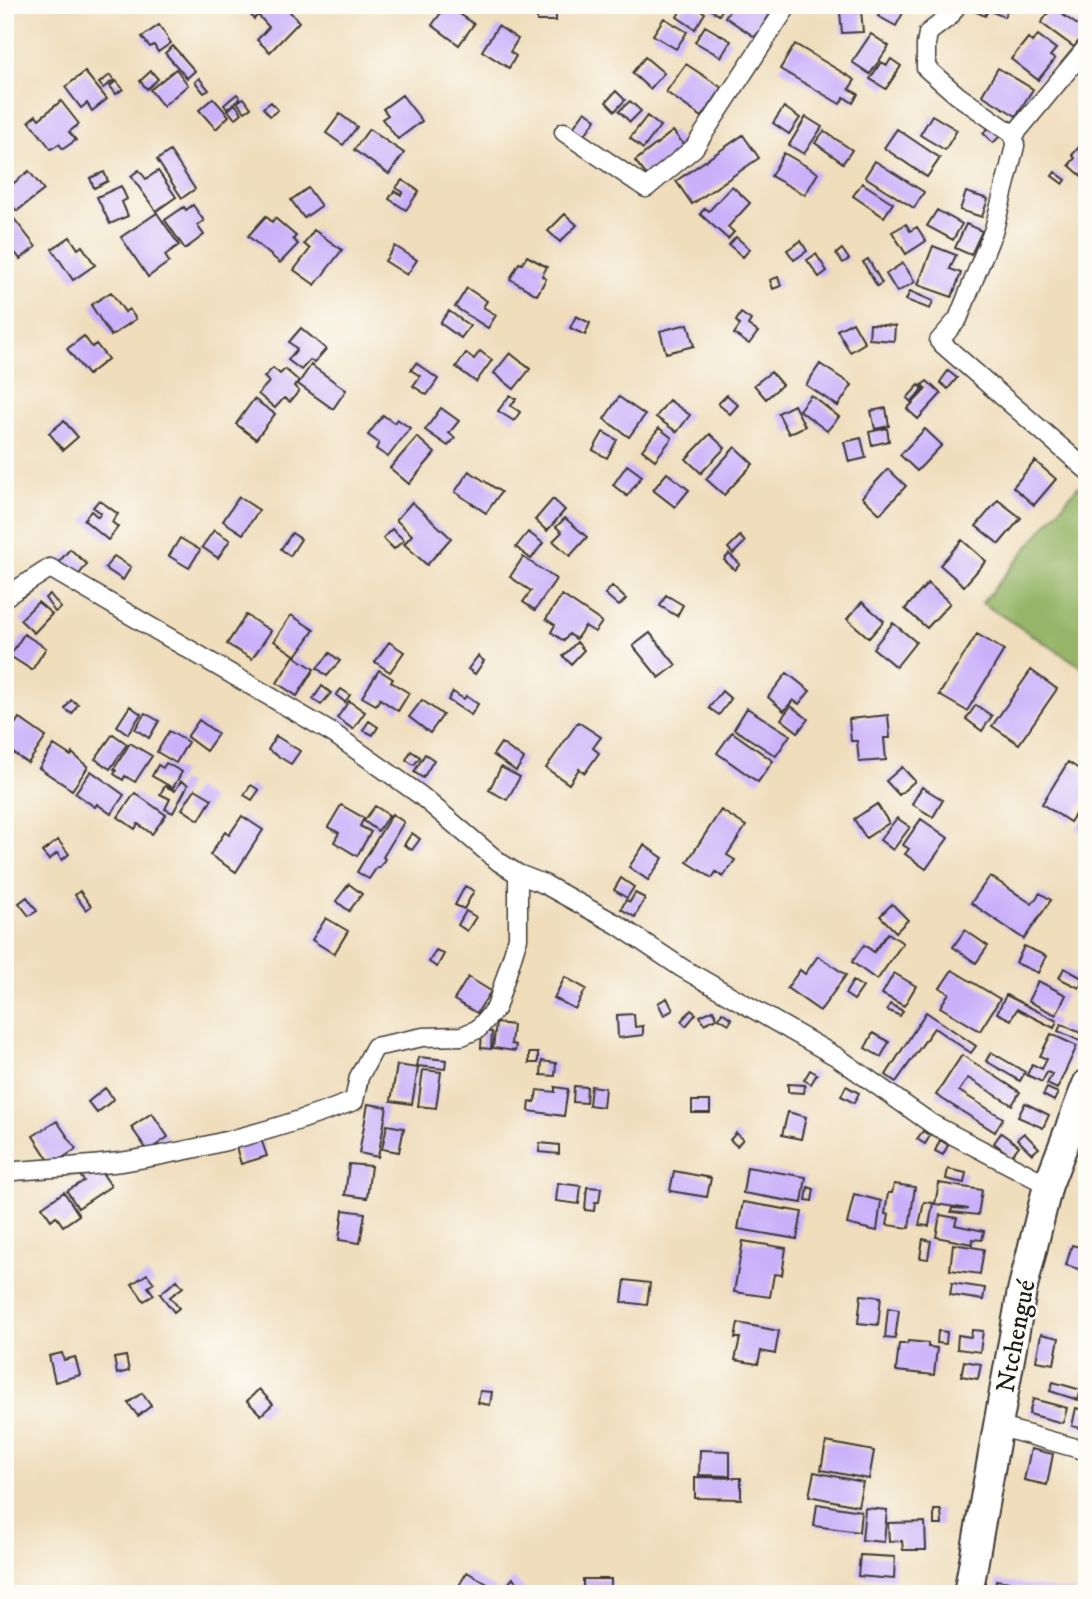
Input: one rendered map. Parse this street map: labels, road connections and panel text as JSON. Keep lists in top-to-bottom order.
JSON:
{
  "streets": {
    "main road": ["Ntchengué"]
  }
}
